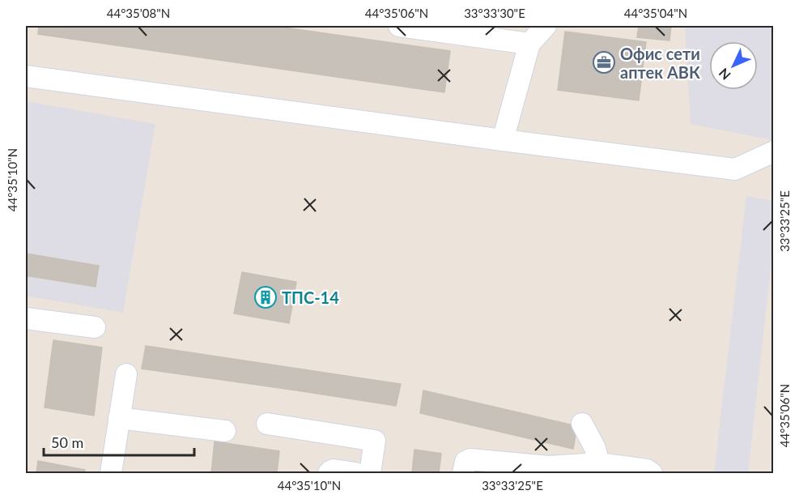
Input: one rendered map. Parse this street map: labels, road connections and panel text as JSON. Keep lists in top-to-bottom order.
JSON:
{
  "places": {
    "office": ["Офис сети аптек АВК"],
    "building": ["ТПС-14"]
  },
  "scale_bar": "50 m",
  "north": "bottom left",
  "coordinates": [
    "44°35'08\"N",
    "44°35'06\"N",
    "33°33'30\"E",
    "44°35'04\"N",
    "44°35'10\"N",
    "33°33'25\"E"
  ]
}
